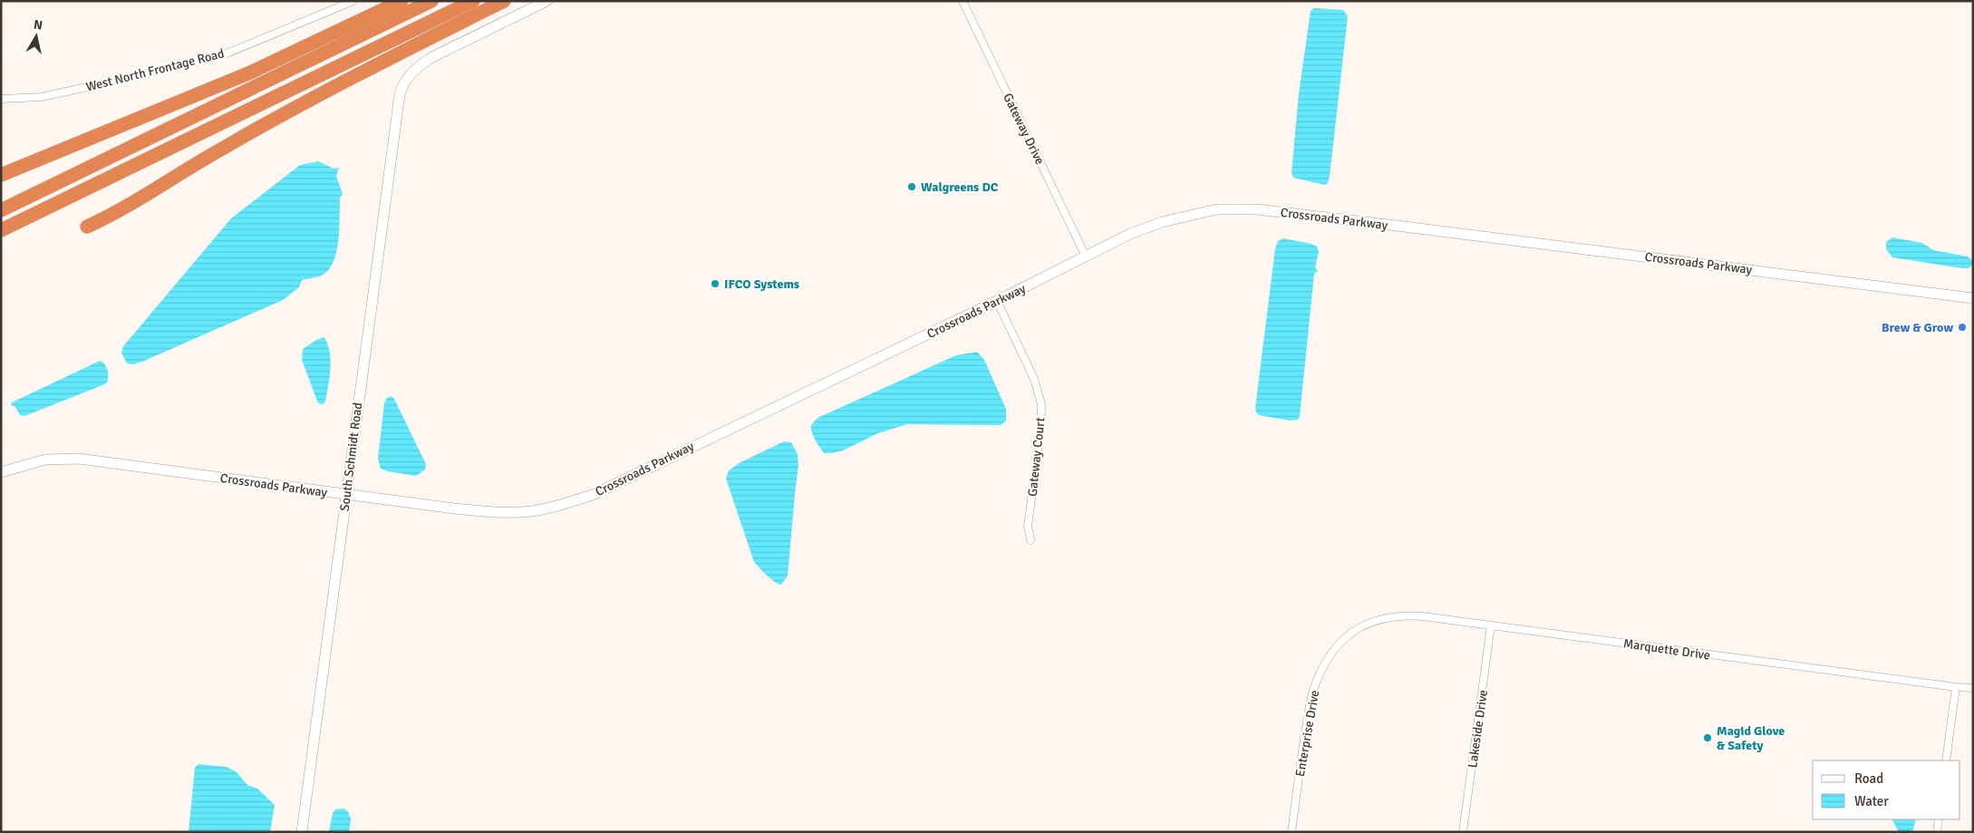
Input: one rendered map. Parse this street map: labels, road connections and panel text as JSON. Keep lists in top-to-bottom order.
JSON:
{
  "streets": {
    "street": [
      "West North Frontage Road",
      "Gateway Drive",
      "Crossroads Parkway",
      "South Schmidt Road",
      "Gateway Court",
      "Marquette Drive",
      "Lakeside Drive",
      "Enterprise Drive"
    ]
  },
  "crossings": [
    ["Gateway Drive", "Crossroads Parkway"],
    ["Crossroads Parkway", "South Schmidt Road"],
    ["Crossroads Parkway", "Gateway Court"],
    ["Marquette Drive", "Lakeside Drive"],
    ["Marquette Drive", "Enterprise Drive"]
  ],
  "places": [
    "Walgreens DC",
    "IFCO Systems",
    "Brew & Grow",
    "Magid Glove & Safety"
  ],
  "legend": ["Road", "Water"],
  "north": "top"
}
